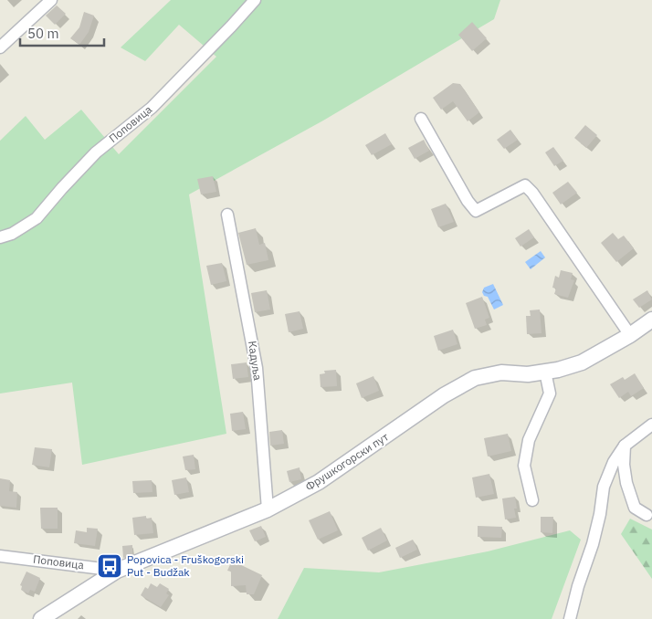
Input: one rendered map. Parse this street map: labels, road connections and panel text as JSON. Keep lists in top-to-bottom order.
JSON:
{
  "streets": {
    "street": ["Поповица", "Кадуља", "Фрушкогорски пут"]
  },
  "crossings": [
    ["Поповица", "Фрушкогорски пут"],
    ["Кадуља", "Фрушкогорски пут"]
  ],
  "places": {
    "bus stop": ["Popovica - Fruškogorski Put - Budžak"]
  },
  "scale_bar": "50 m"
}
